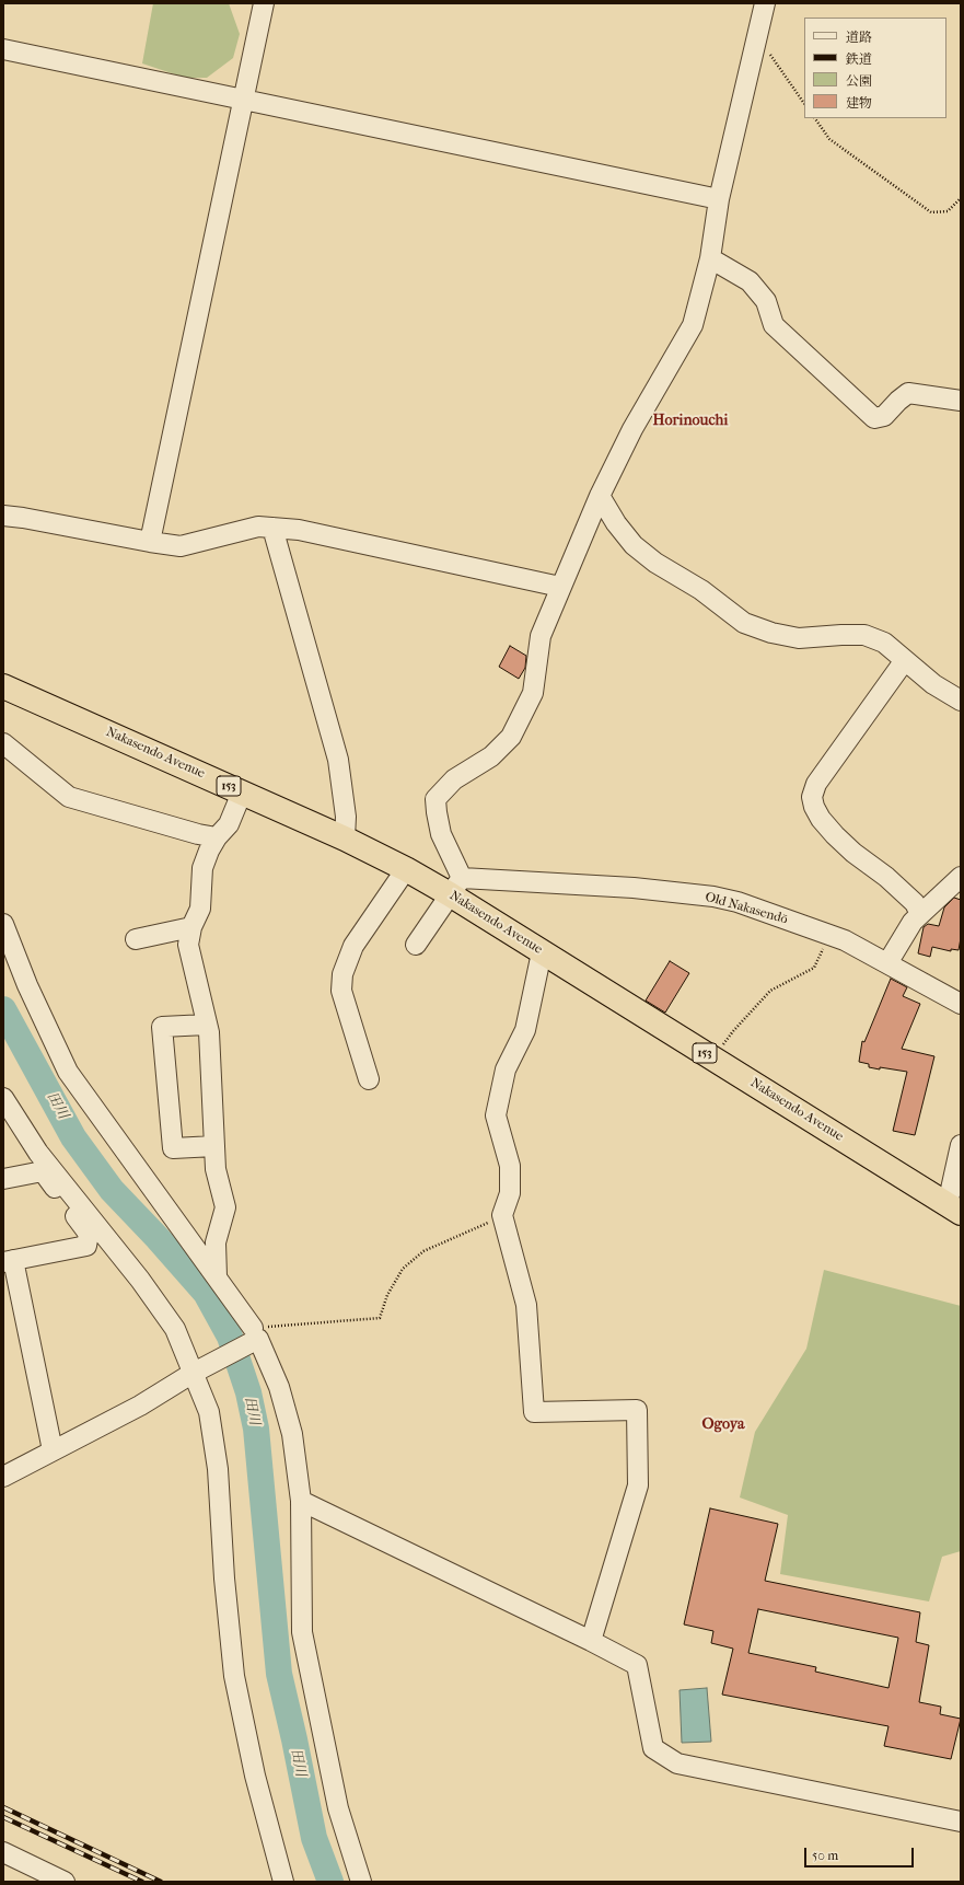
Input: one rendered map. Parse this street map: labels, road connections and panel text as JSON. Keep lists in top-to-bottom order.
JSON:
{
  "streets": {
    "highway": ["Nakasendo Avenue", "153"],
    "street": ["Old Nakasendō"]
  },
  "crossings": [
    ["Nakasendo Avenue", "Old Nakasendō"]
  ],
  "districts": ["Horinouchi", "Ogoya"],
  "water": ["田川"],
  "legend": [
    "道路",
    "鉄道",
    "公園",
    "建物"
  ],
  "scale_bar": "50 m"
}
